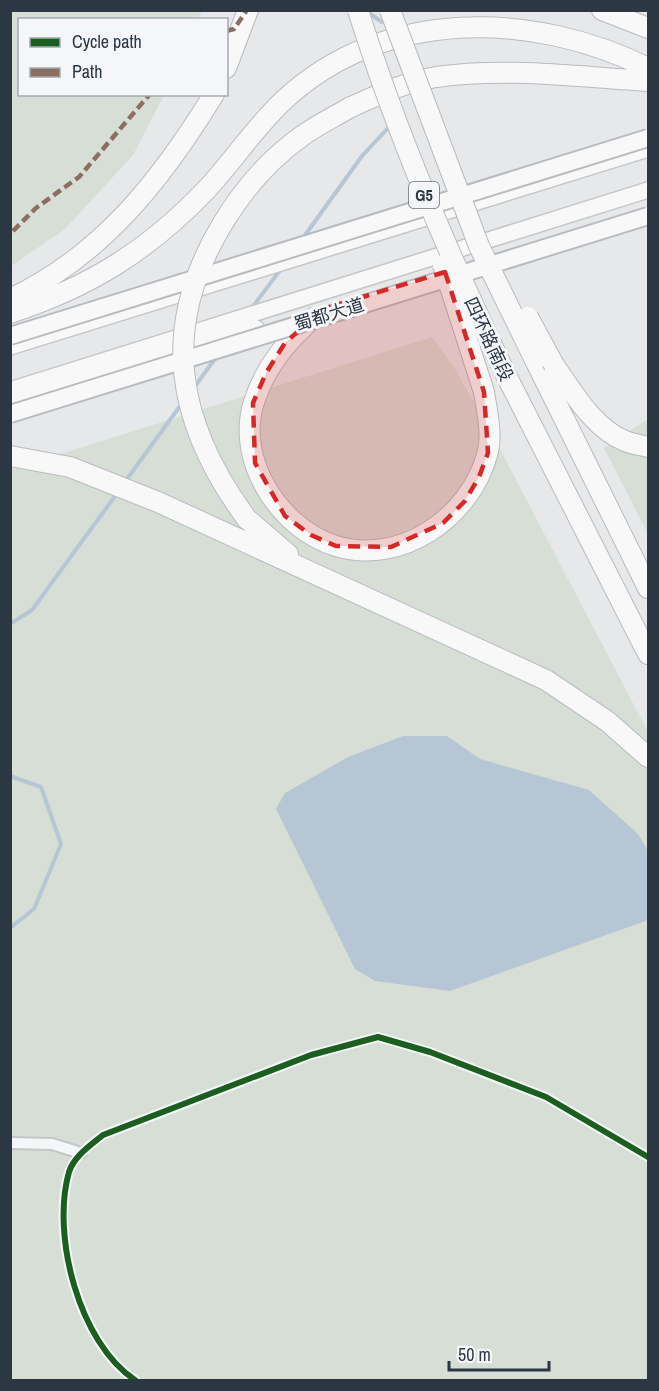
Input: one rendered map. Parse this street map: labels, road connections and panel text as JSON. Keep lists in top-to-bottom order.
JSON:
{
  "streets": {
    "highway": ["G5", "蜀都大道", "四环路南段"]
  },
  "legend": ["Cycle path", "Path"],
  "scale_bar": "50 m"
}
